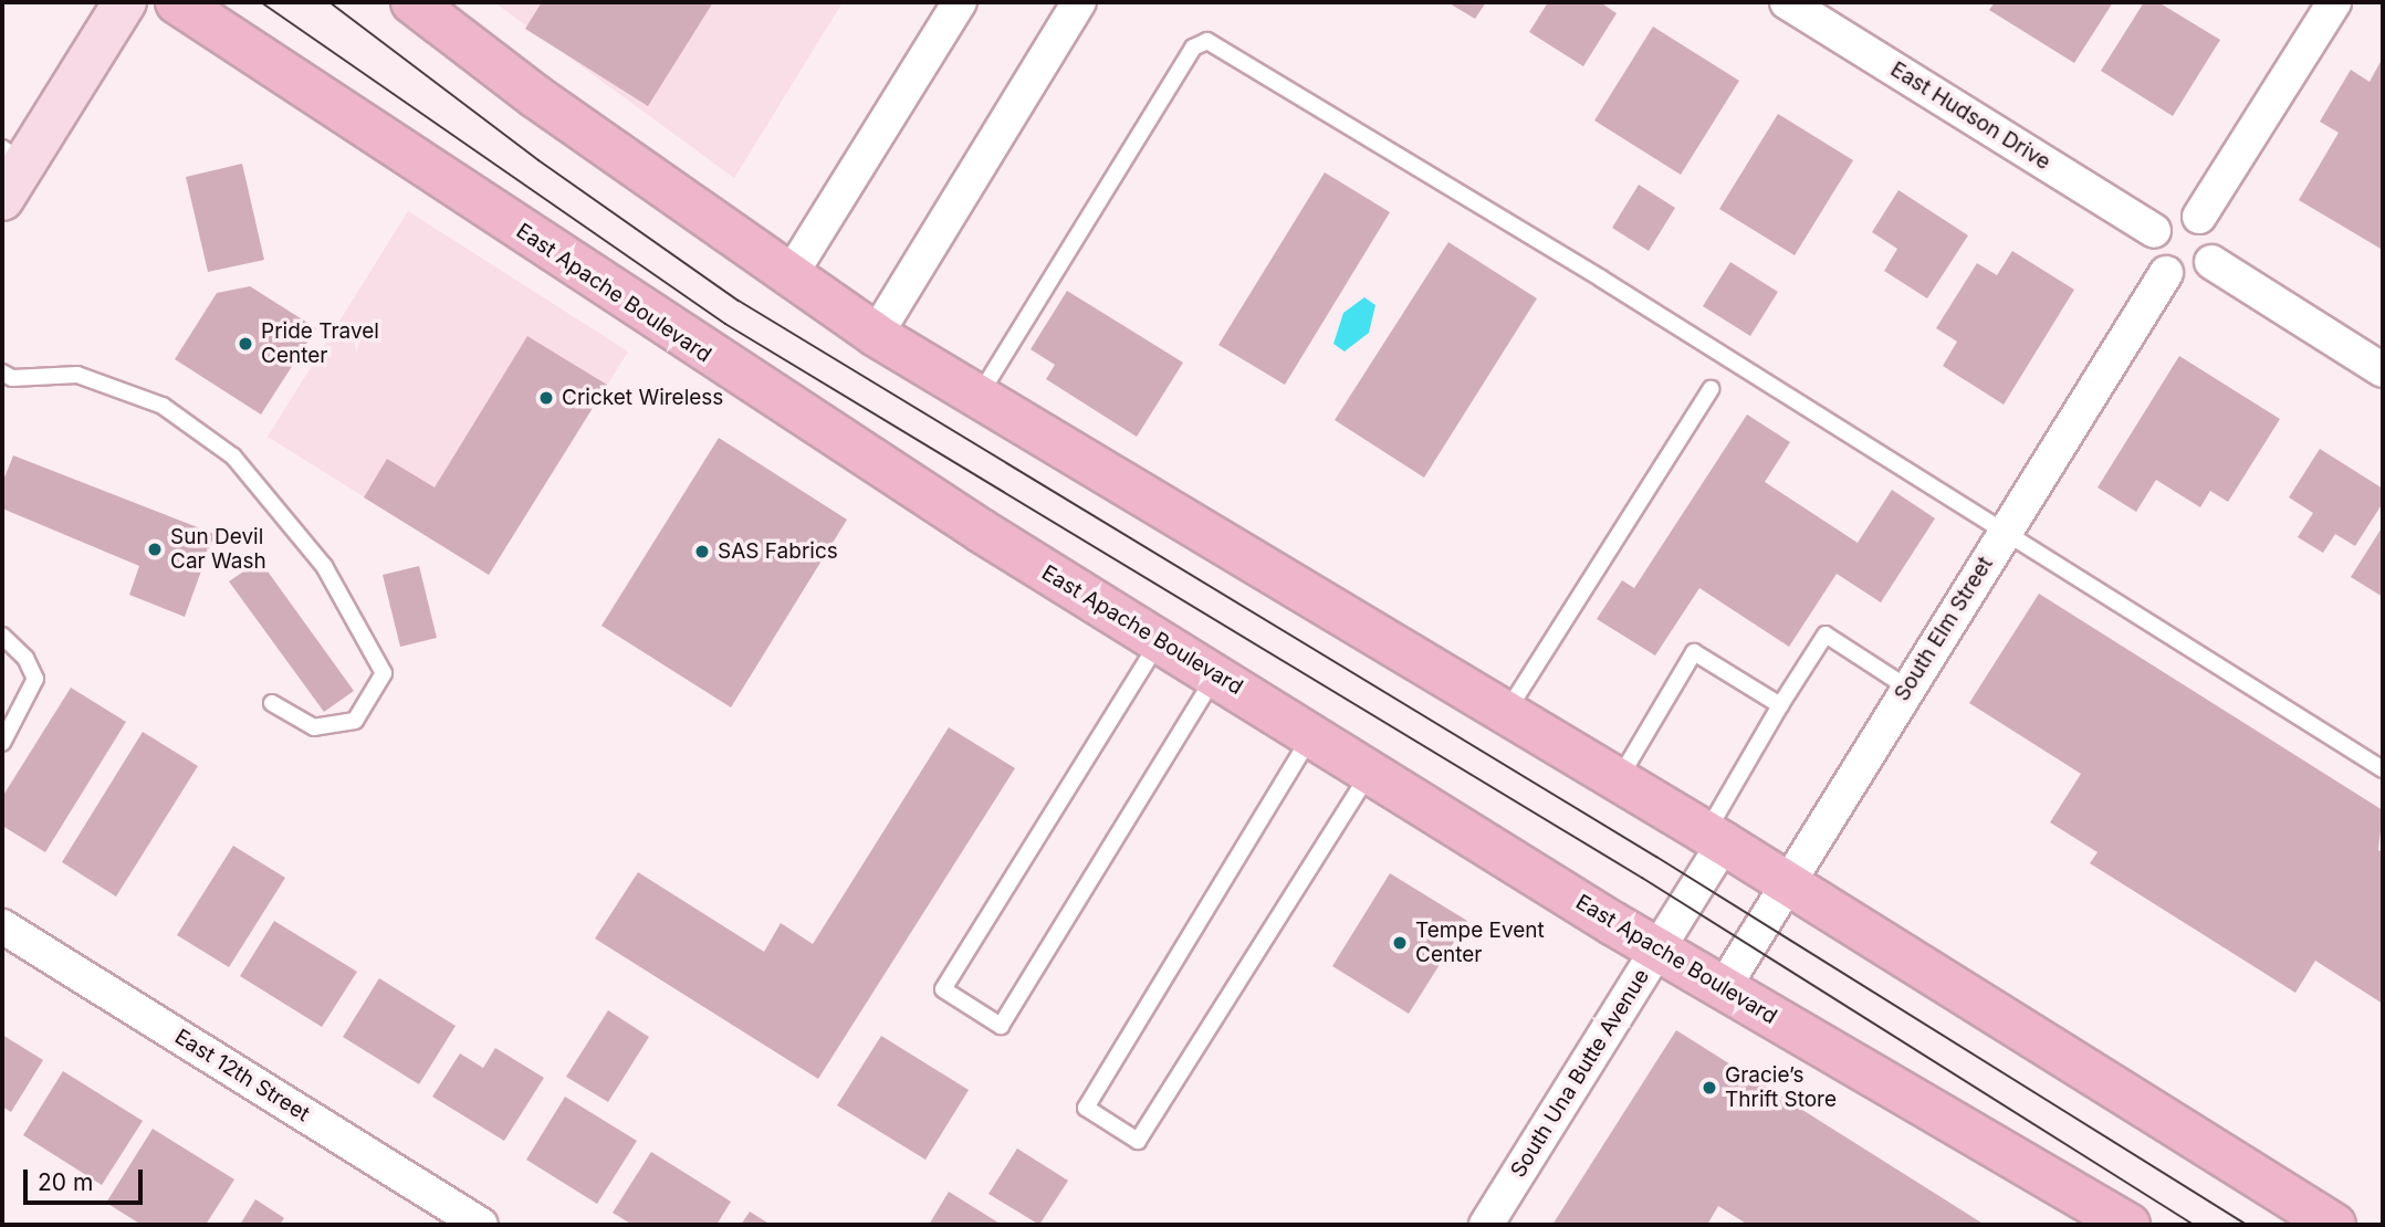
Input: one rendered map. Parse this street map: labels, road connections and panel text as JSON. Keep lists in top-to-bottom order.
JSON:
{
  "streets": {
    "main road": ["East Apache Boulevard"],
    "street": [
      "East Hudson Drive",
      "South Elm Street",
      "South Una Butte Avenue",
      "East 12th Street"
    ]
  },
  "crossings": [
    ["East Hudson Drive", "South Elm Street"],
    ["East Apache Boulevard", "South Elm Street"],
    ["East Apache Boulevard", "South Una Butte Avenue"]
  ],
  "places": [
    "Pride Travel Center",
    "Cricket Wireless",
    "Sun Devil Car Wash",
    "SAS Fabrics",
    "Tempe Event Center",
    "Gracie’s Thrift Store"
  ],
  "scale_bar": "20 m"
}
